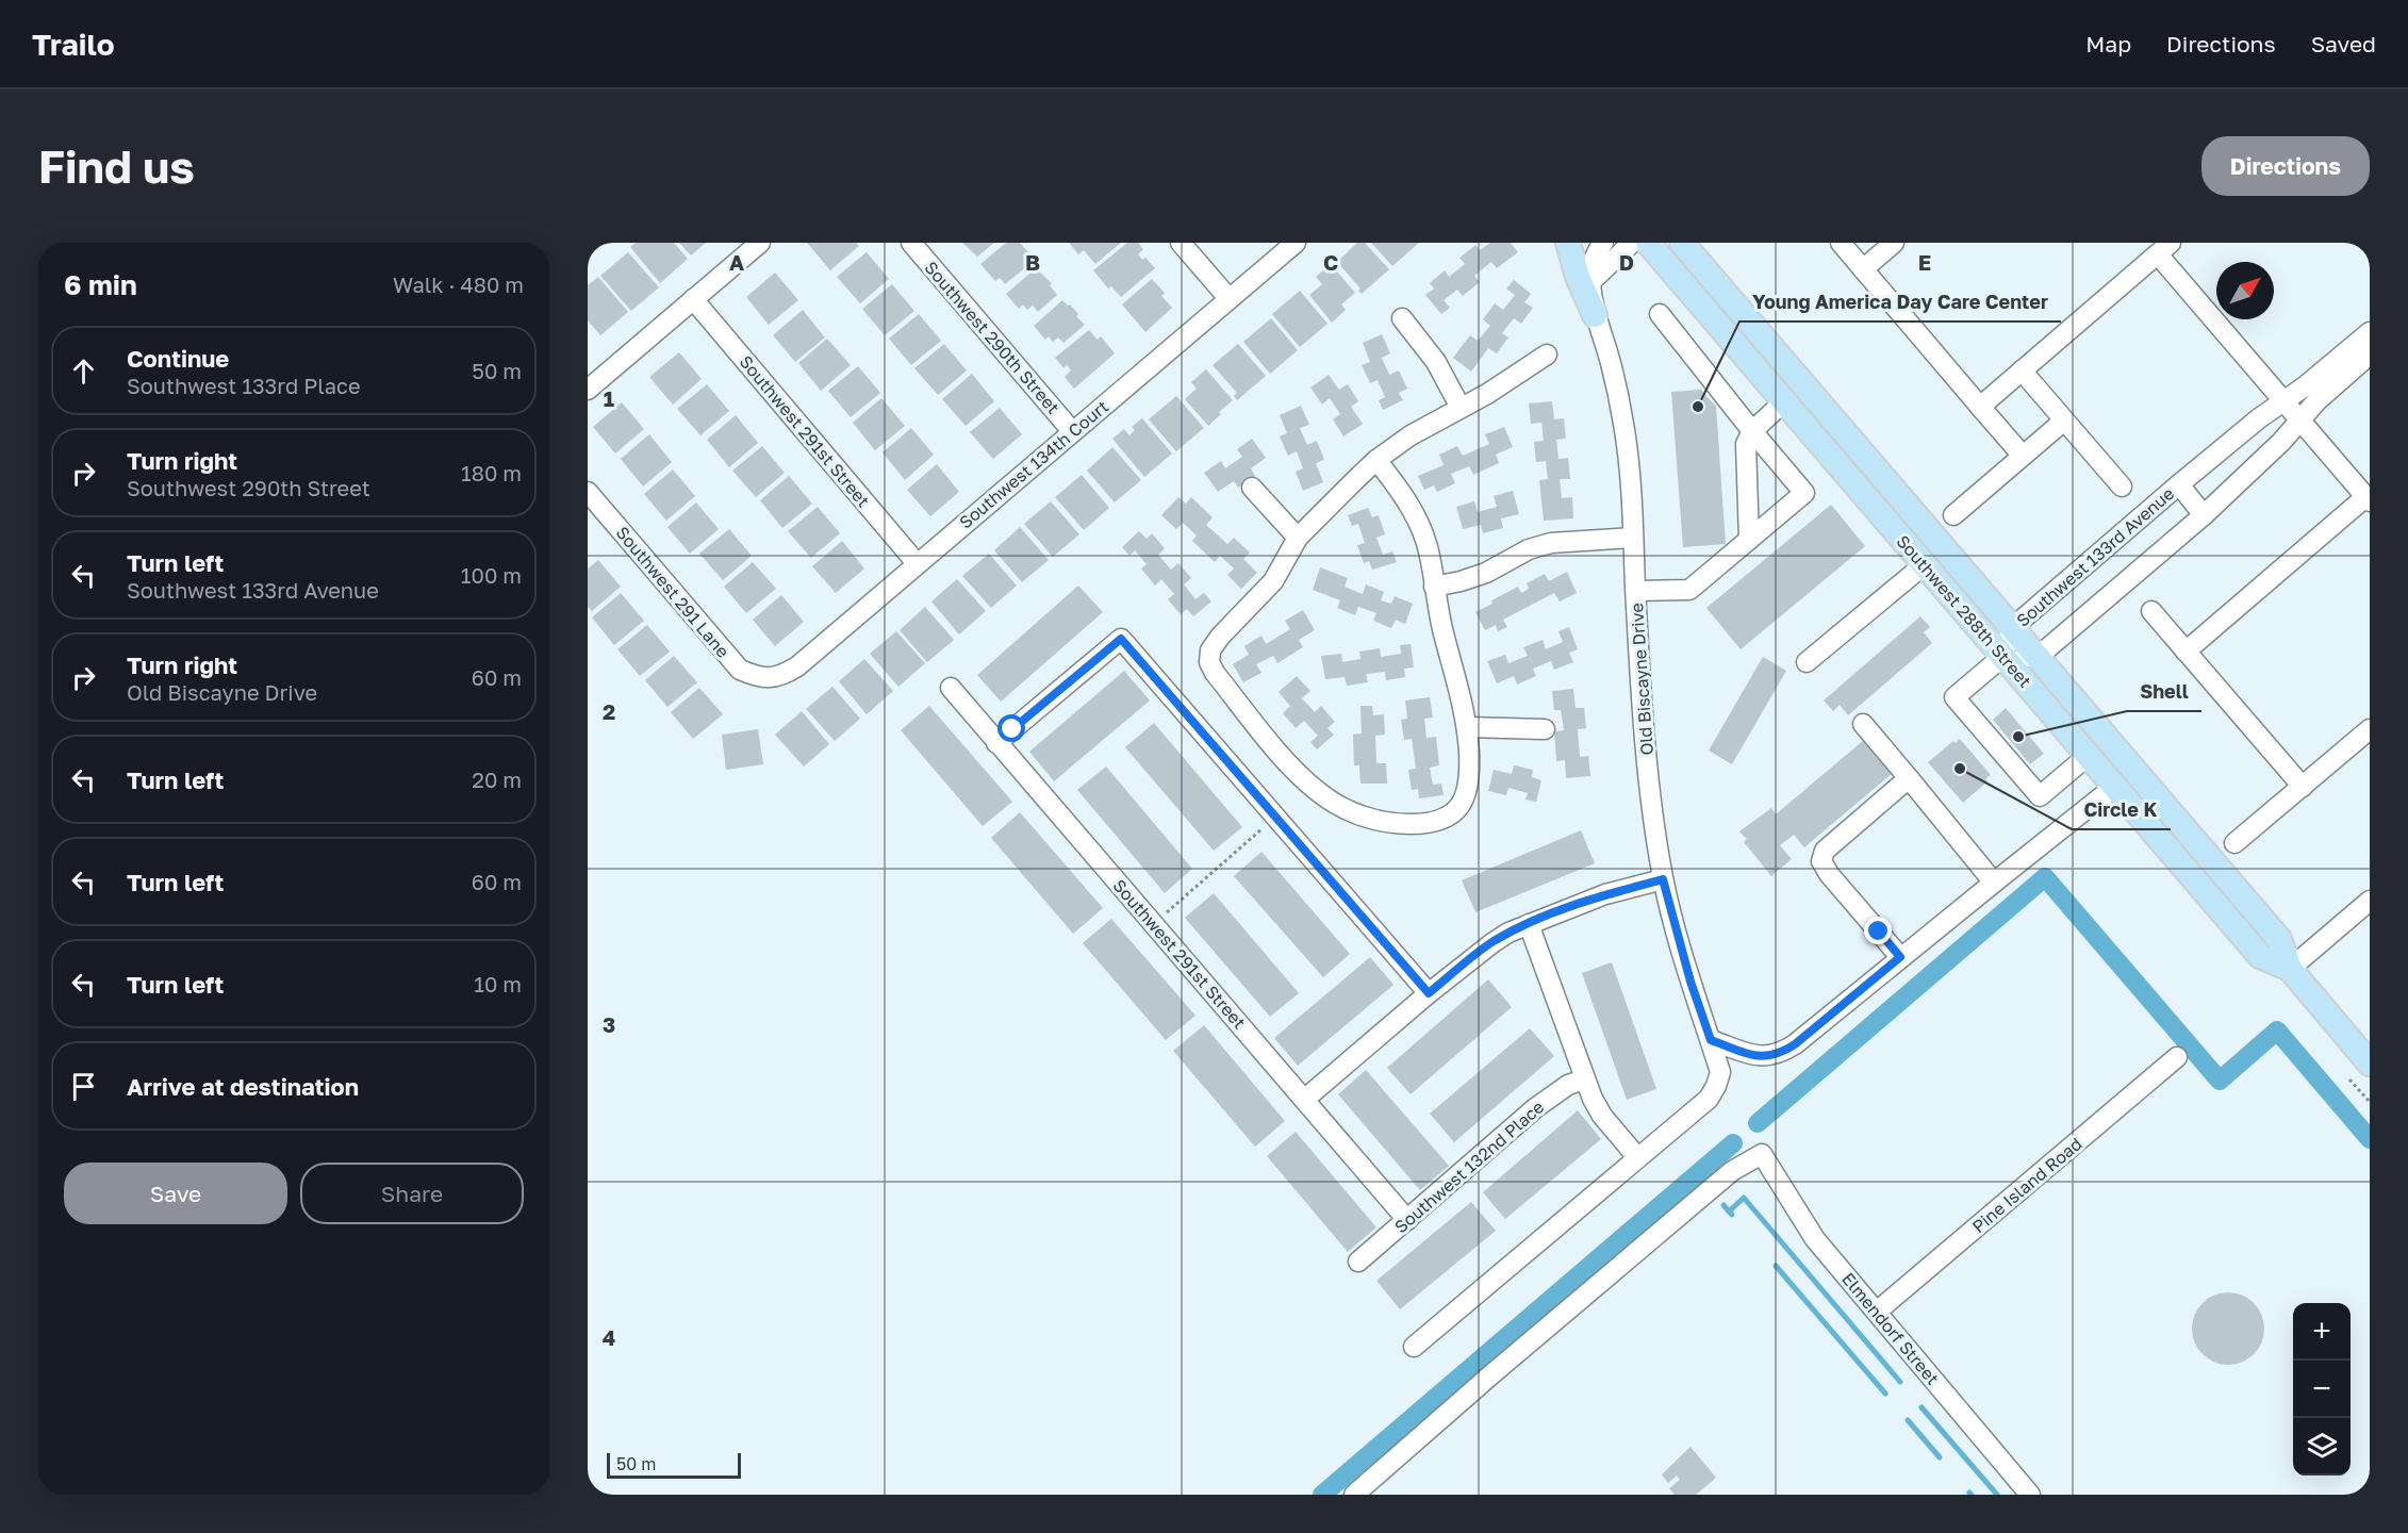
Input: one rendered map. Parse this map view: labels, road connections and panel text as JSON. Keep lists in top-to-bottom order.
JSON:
{
  "streets": {
    "main road": ["Southwest 288th Street"],
    "street": [
      "Southwest 290th Street",
      "Southwest 291st Street",
      "Southwest 134th Court",
      "Southwest 133rd Avenue",
      "Southwest 291 Lane",
      "Old Biscayne Drive",
      "Southwest 132nd Place",
      "Pine Island Road",
      "Elmendorf Street"
    ]
  },
  "crossings": [
    ["Southwest 290th Street", "Southwest 134th Court"],
    ["Southwest 291st Street", "Southwest 134th Court"],
    ["Southwest 291st Street", "Southwest 132nd Place"],
    ["Southwest 134th Court", "Southwest 291 Lane"],
    ["Southwest 133rd Avenue", "Southwest 288th Street"],
    ["Pine Island Road", "Elmendorf Street"]
  ],
  "places": ["Young America Day Care Center", "Shell", "Circle K"],
  "scale_bar": "50 m",
  "north": "top right",
  "page": {
    "header": "Trailo",
    "nav": ["Map", "Directions", "Saved"],
    "buttons": [
      "Directions",
      ["Save", "Share"]
    ],
    "title": "Find us",
    "heading": ["6 min", "Walk · 480 m"],
    "list": [
      ["Continue", "Southwest 133rd Place", "50 m"],
      ["Turn right", "Southwest 290th Street", "180 m"],
      ["Turn left", "Southwest 133rd Avenue", "100 m"],
      ["Turn right", "Old Biscayne Drive", "60 m"],
      ["Turn left", "20 m"],
      ["Turn left", "60 m"],
      ["Turn left", "10 m"],
      "Arrive at destination"
    ],
    "map_buttons": ["+", "−"],
    "scale": "50 m"
  },
  "grid": {
    "columns": [
      "A",
      "B",
      "C",
      "D",
      "E"
    ],
    "rows": [
      "1",
      "2",
      "3",
      "4"
    ]
  }
}
